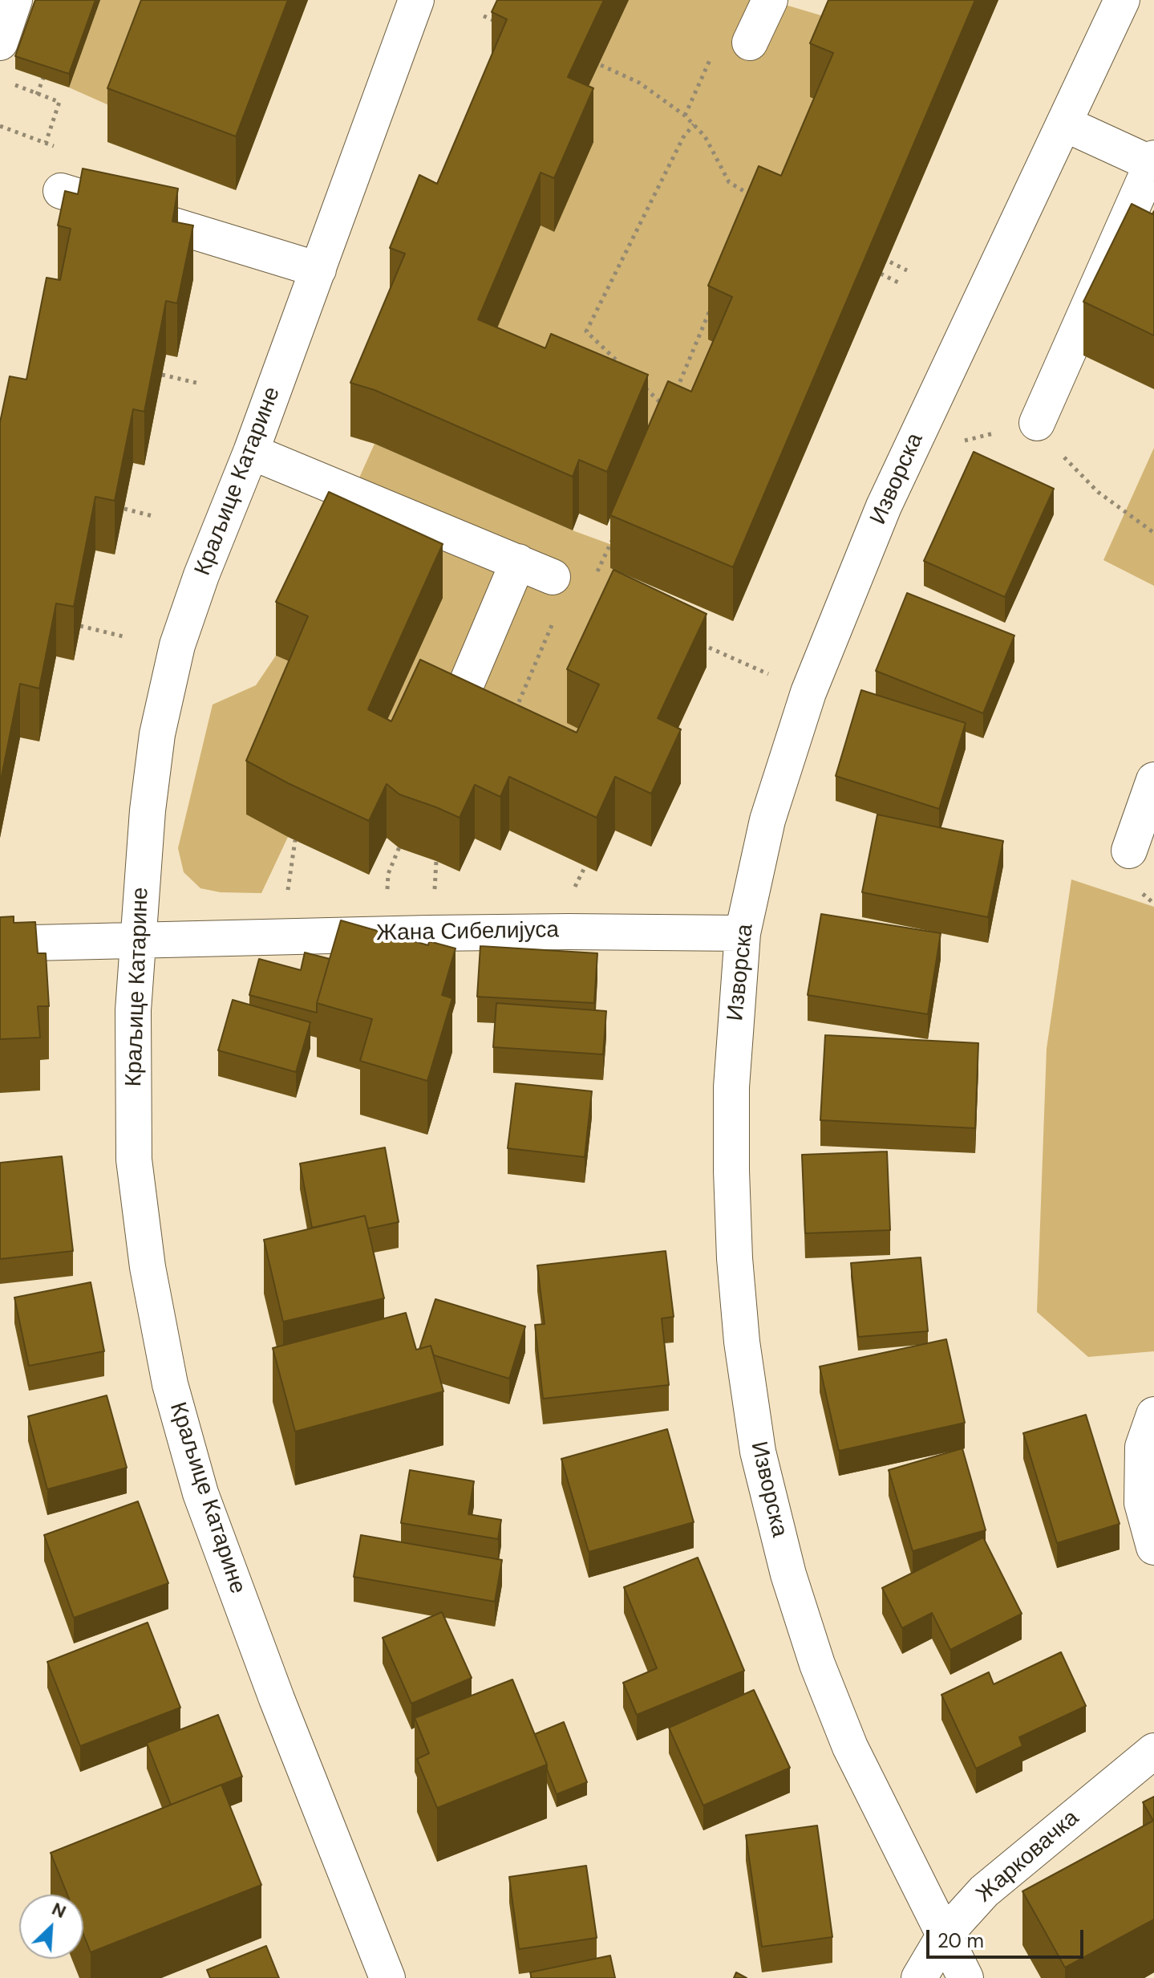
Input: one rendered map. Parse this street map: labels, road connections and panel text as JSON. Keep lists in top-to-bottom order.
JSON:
{
  "streets": {
    "street": [
      "Изворска",
      "Краљице Катарине",
      "Жана Сибелијуса",
      "Жарковачка"
    ]
  },
  "crossings": [
    ["Изворска", "Жана Сибелијуса"],
    ["Изворска", "Жарковачка"],
    ["Краљице Катарине", "Жана Сибелијуса"]
  ],
  "scale_bar": "20 m",
  "north": "top right"
}
